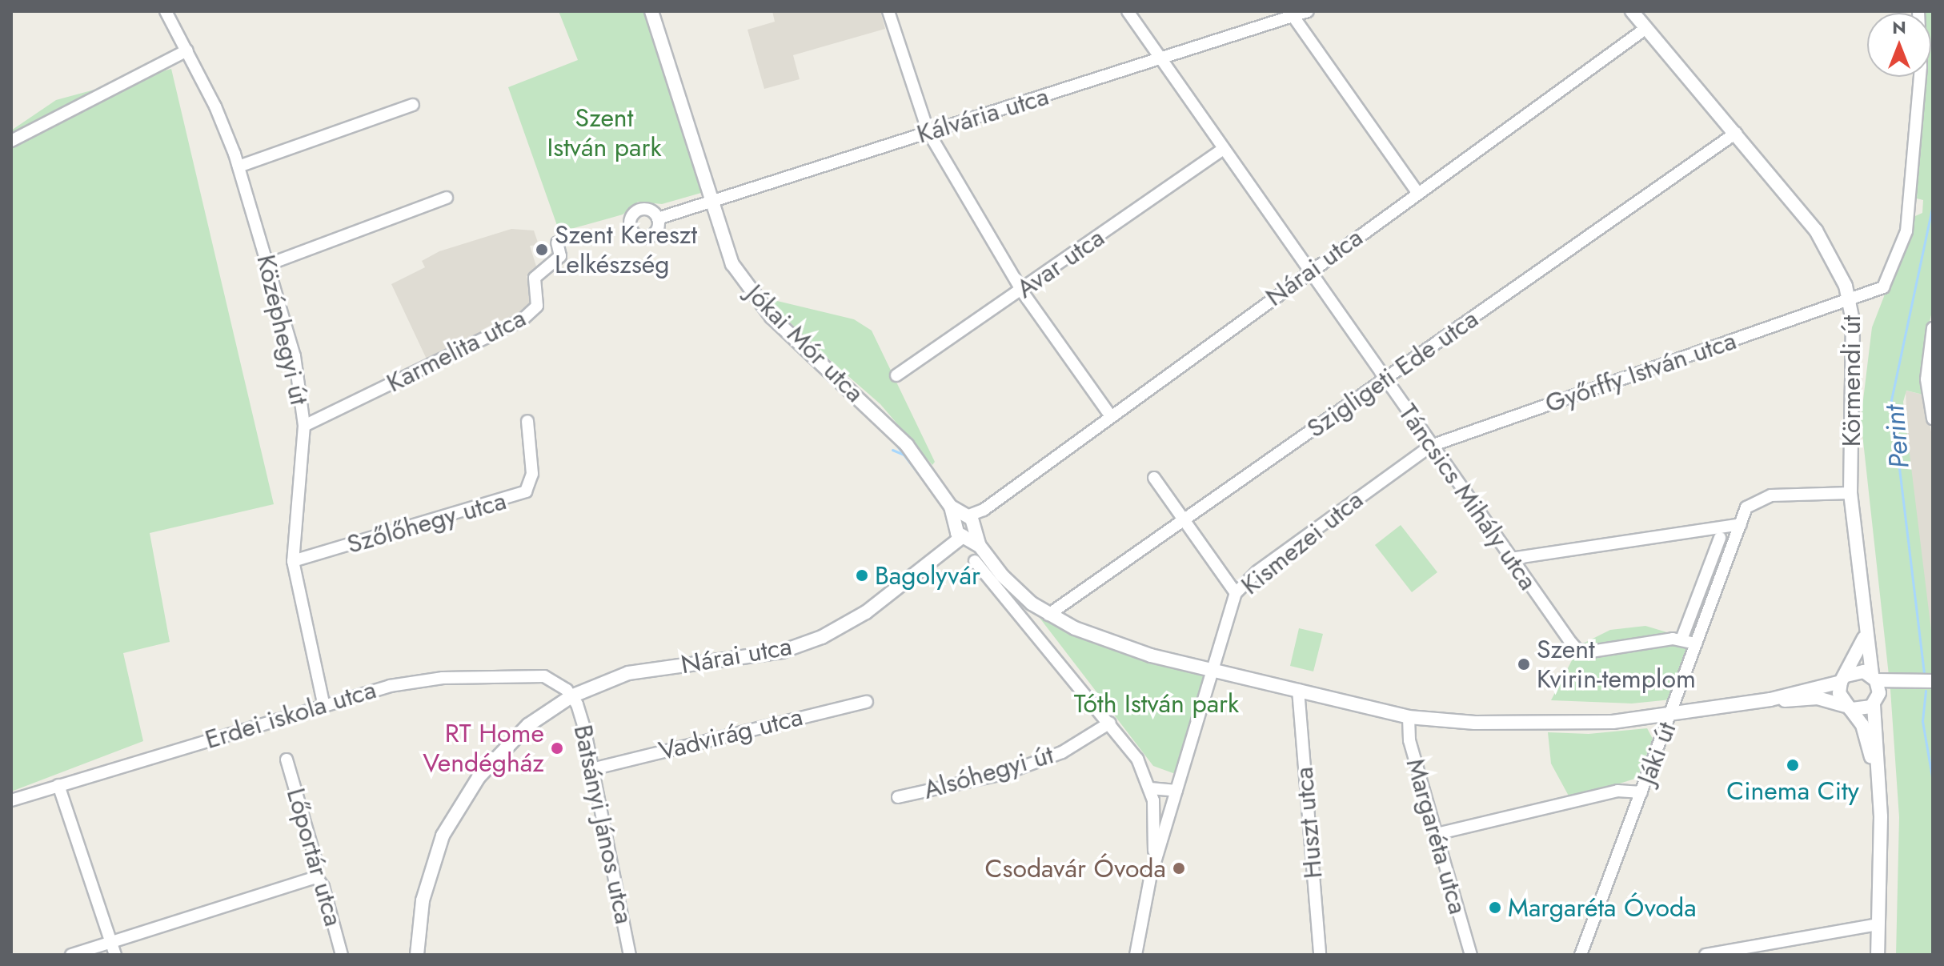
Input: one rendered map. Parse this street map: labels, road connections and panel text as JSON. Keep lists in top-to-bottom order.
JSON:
{
  "streets": {
    "street": [
      "Kálvária utca",
      "Avar utca",
      "Nárai utca",
      "Középhegyi út",
      "Jókai Mór utca",
      "Karmelita utca",
      "Győrffy István utca",
      "Szigligeti Ede utca",
      "Körmendi út",
      "Táncsics Mihály utca",
      "Szőlőhegy utca",
      "Kismezei utca",
      "Erdei iskola utca",
      "Vadvirág utca",
      "Jáki út",
      "Alsóhegyi út",
      "Huszt utca",
      "Batsányi János utca",
      "Margaréta utca",
      "Lőportár utca"
    ]
  },
  "crossings": [
    ["Kálvária utca", "Jókai Mór utca"],
    ["Kálvária utca", "Táncsics Mihály utca"],
    ["Avar utca", "Táncsics Mihály utca"],
    ["Nárai utca", "Jókai Mór utca"],
    ["Nárai utca", "Körmendi út"],
    ["Nárai utca", "Táncsics Mihály utca"],
    ["Nárai utca", "Erdei iskola utca"],
    ["Nárai utca", "Batsányi János utca"],
    ["Középhegyi út", "Karmelita utca"],
    ["Középhegyi út", "Szőlőhegy utca"],
    ["Középhegyi út", "Erdei iskola utca"],
    ["Győrffy István utca", "Körmendi út"],
    ["Győrffy István utca", "Táncsics Mihály utca"],
    ["Győrffy István utca", "Kismezei utca"],
    ["Szigligeti Ede utca", "Körmendi út"],
    ["Szigligeti Ede utca", "Táncsics Mihály utca"],
    ["Körmendi út", "Jáki út"],
    ["Táncsics Mihály utca", "Kismezei utca"],
    ["Erdei iskola utca", "Batsányi János utca"],
    ["Vadvirág utca", "Batsányi János utca"]
  ],
  "water": ["Perint"],
  "parks": ["Szent István park", "Tóth István park"],
  "places": [
    "Szent Kereszt Lelkészség",
    "Bagolyvár",
    "Szent Kvirin-templom",
    "RT Home Vendégház",
    "Cinema City",
    "Csodavár Óvoda",
    "Margaréta Óvoda"
  ],
  "north": "top"
}
